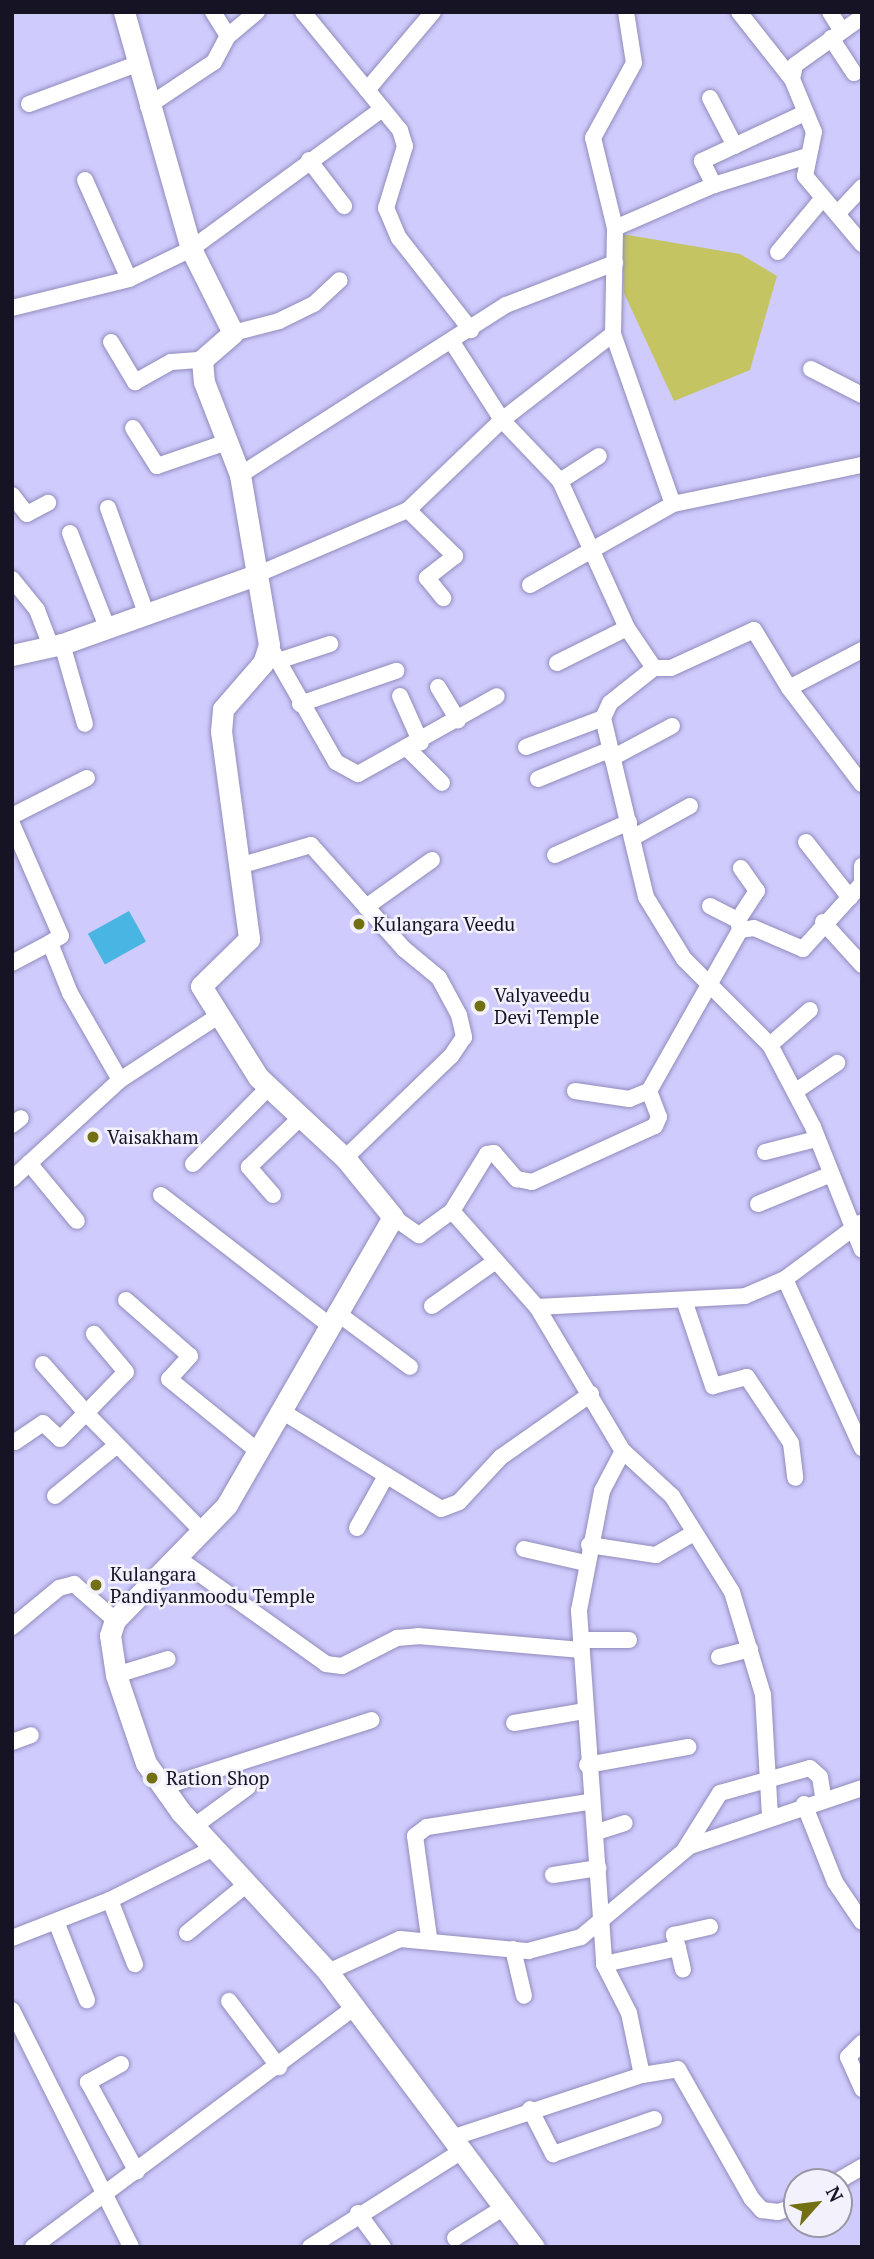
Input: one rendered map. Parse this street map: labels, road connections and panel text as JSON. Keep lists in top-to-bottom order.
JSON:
{
  "places": [
    "Kulangara Veedu",
    "Valyaveedu Devi Temple",
    "Vaisakham",
    "Kulangara Pandiyanmoodu Temple",
    "Ration Shop"
  ],
  "north": "top right"
}
